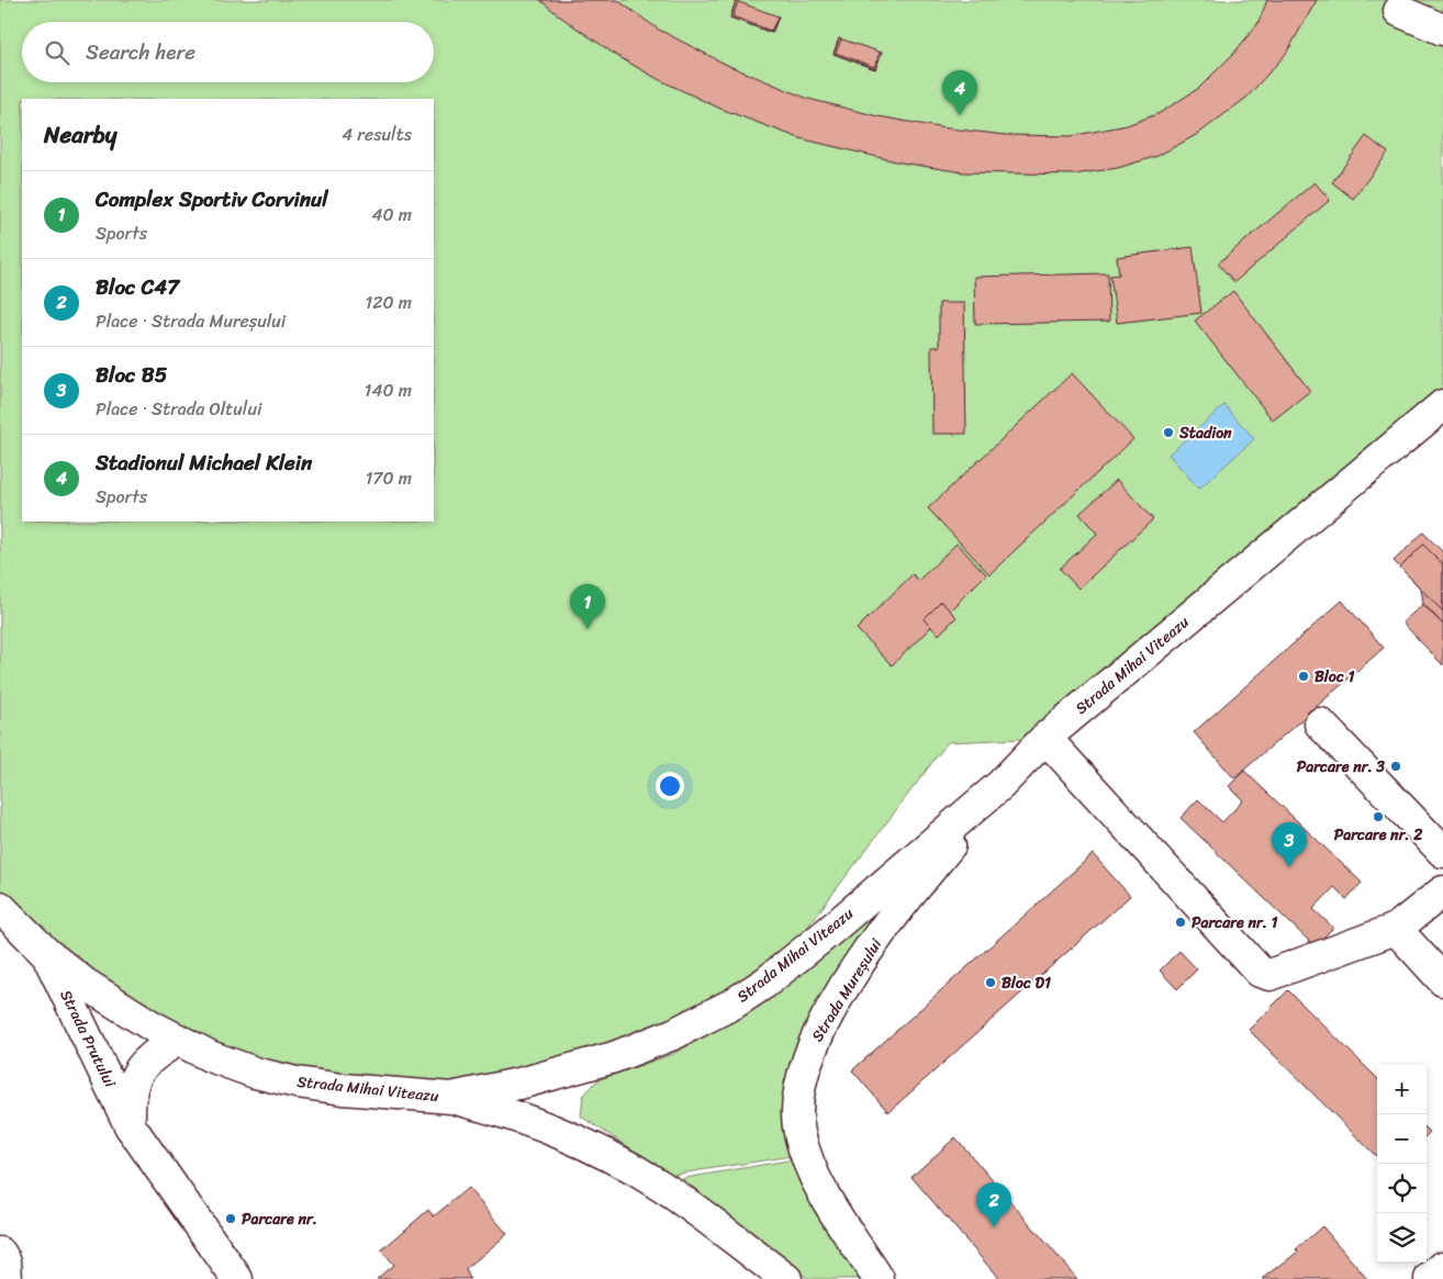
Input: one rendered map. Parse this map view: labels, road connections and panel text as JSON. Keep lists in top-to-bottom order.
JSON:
{
  "streets": {
    "street": ["Strada Mihai Viteazu", "Strada Mureșului", "Strada Prutului"]
  },
  "crossings": [
    ["Strada Mihai Viteazu", "Strada Mureșului"],
    ["Strada Mihai Viteazu", "Strada Prutului"]
  ],
  "places": [
    "Stadion",
    "Bloc 1",
    "Parcare nr. 3",
    "Parcare nr. 2",
    "Parcare nr. 1",
    "Bloc D1",
    "Parcare nr."
  ],
  "page": {
    "search": "Search here",
    "pins": [
      "4",
      "1",
      "3",
      "2"
    ],
    "heading": ["Nearby", "4 results"],
    "list": [
      {
        "mark": "1",
        "name": "Complex Sportiv Corvinul",
        "note": "Sports",
        "value": "40 m"
      },
      {
        "mark": "2",
        "name": "Bloc C47",
        "note": "Place · Strada Mureșului",
        "value": "120 m"
      },
      {
        "mark": "3",
        "name": "Bloc B5",
        "note": "Place · Strada Oltului",
        "value": "140 m"
      },
      {
        "mark": "4",
        "name": "Stadionul Michael Klein",
        "note": "Sports",
        "value": "170 m"
      }
    ],
    "map_buttons": ["+", "−"]
  }
}
